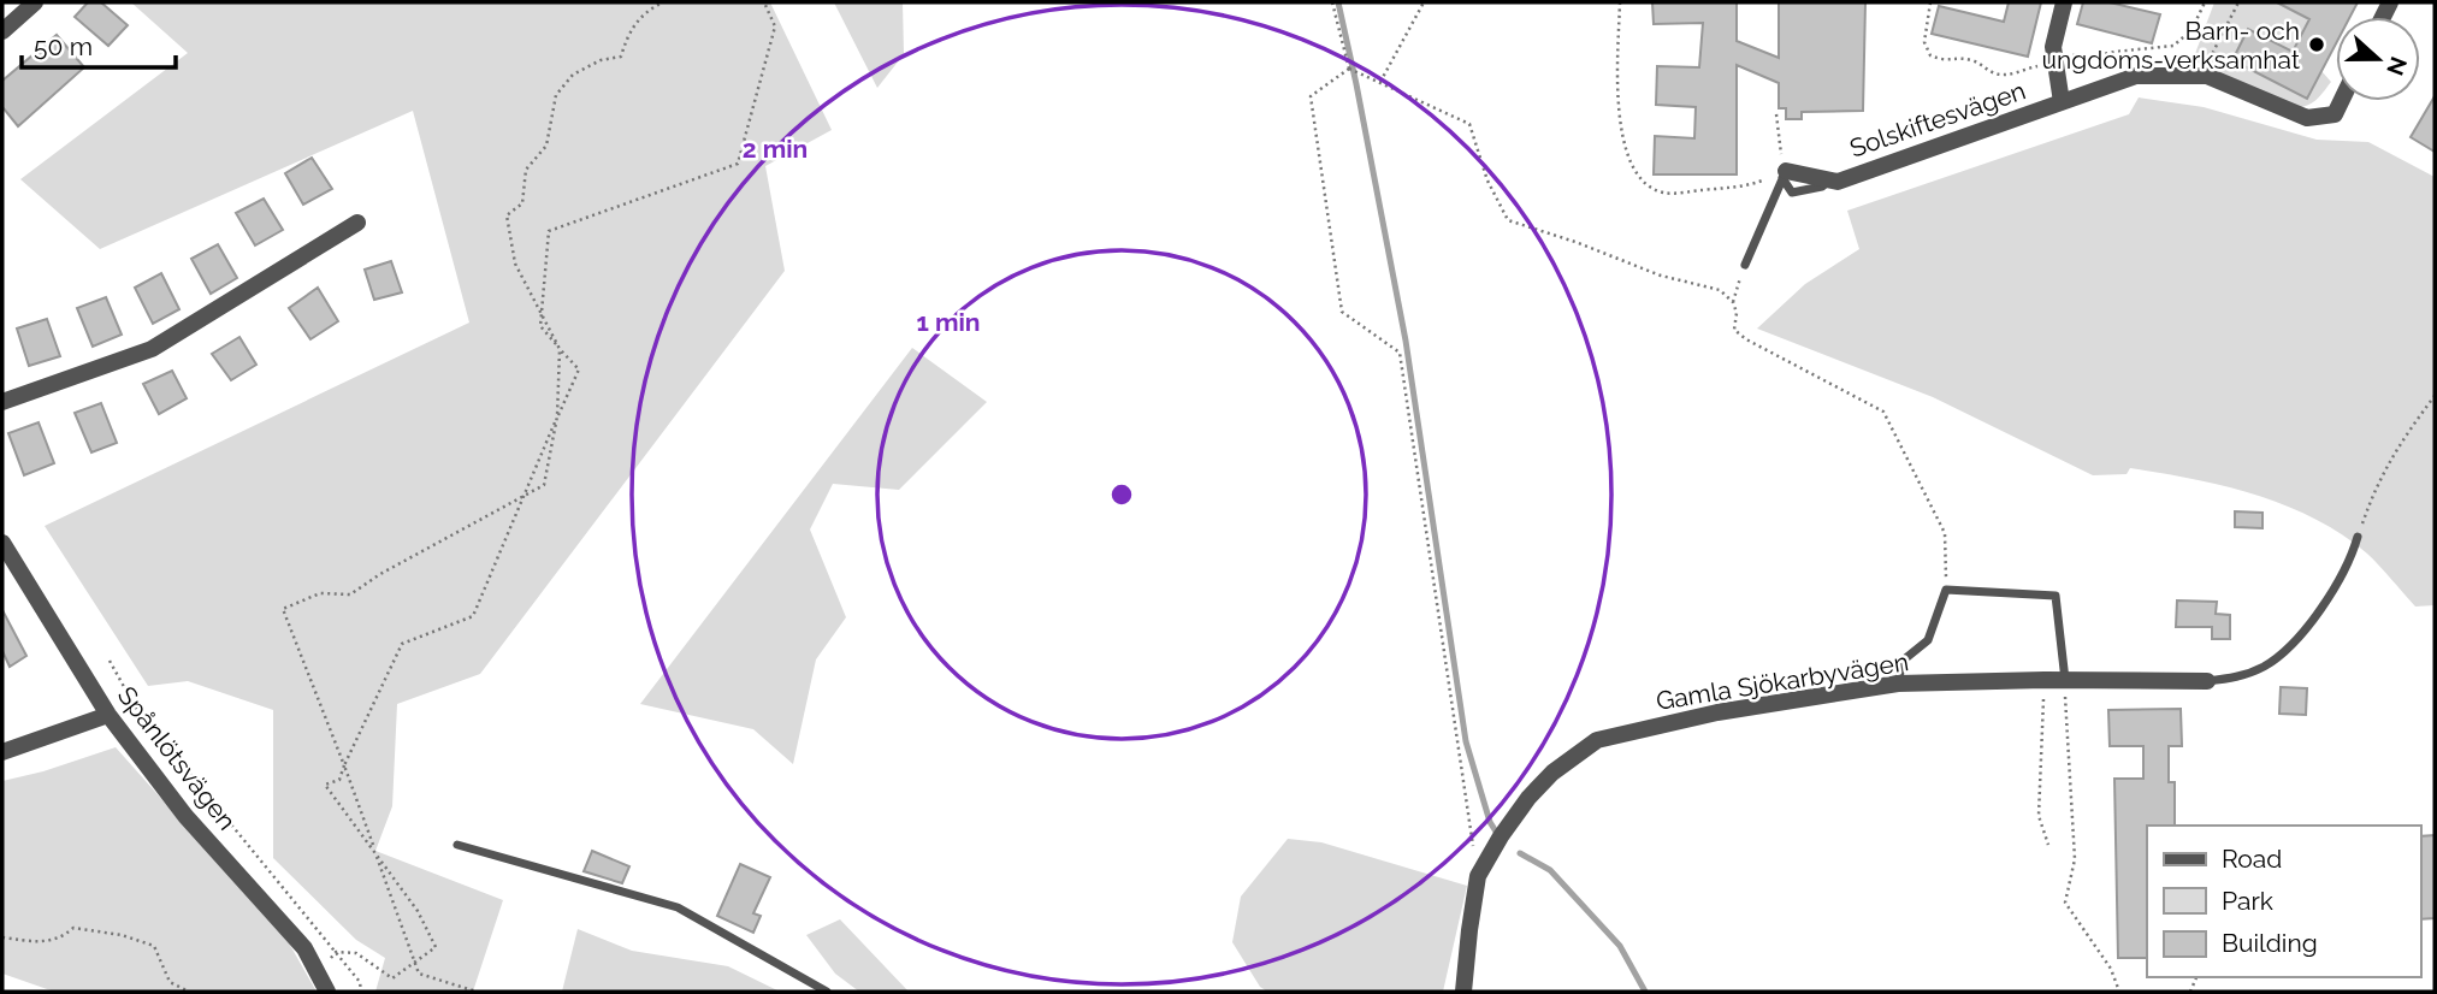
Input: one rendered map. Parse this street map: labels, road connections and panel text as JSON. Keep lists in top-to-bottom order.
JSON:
{
  "streets": {
    "street": ["Solskiftesvägen", "Gamla Sjökarbyvägen", "Spånlötsvägen"]
  },
  "places": ["Barn- och ungdoms-verksamhat"],
  "legend": ["Road", "Park", "Building"],
  "scale_bar": "50 m",
  "north": "right",
  "rings": ["2 min", "1 min"]
}
